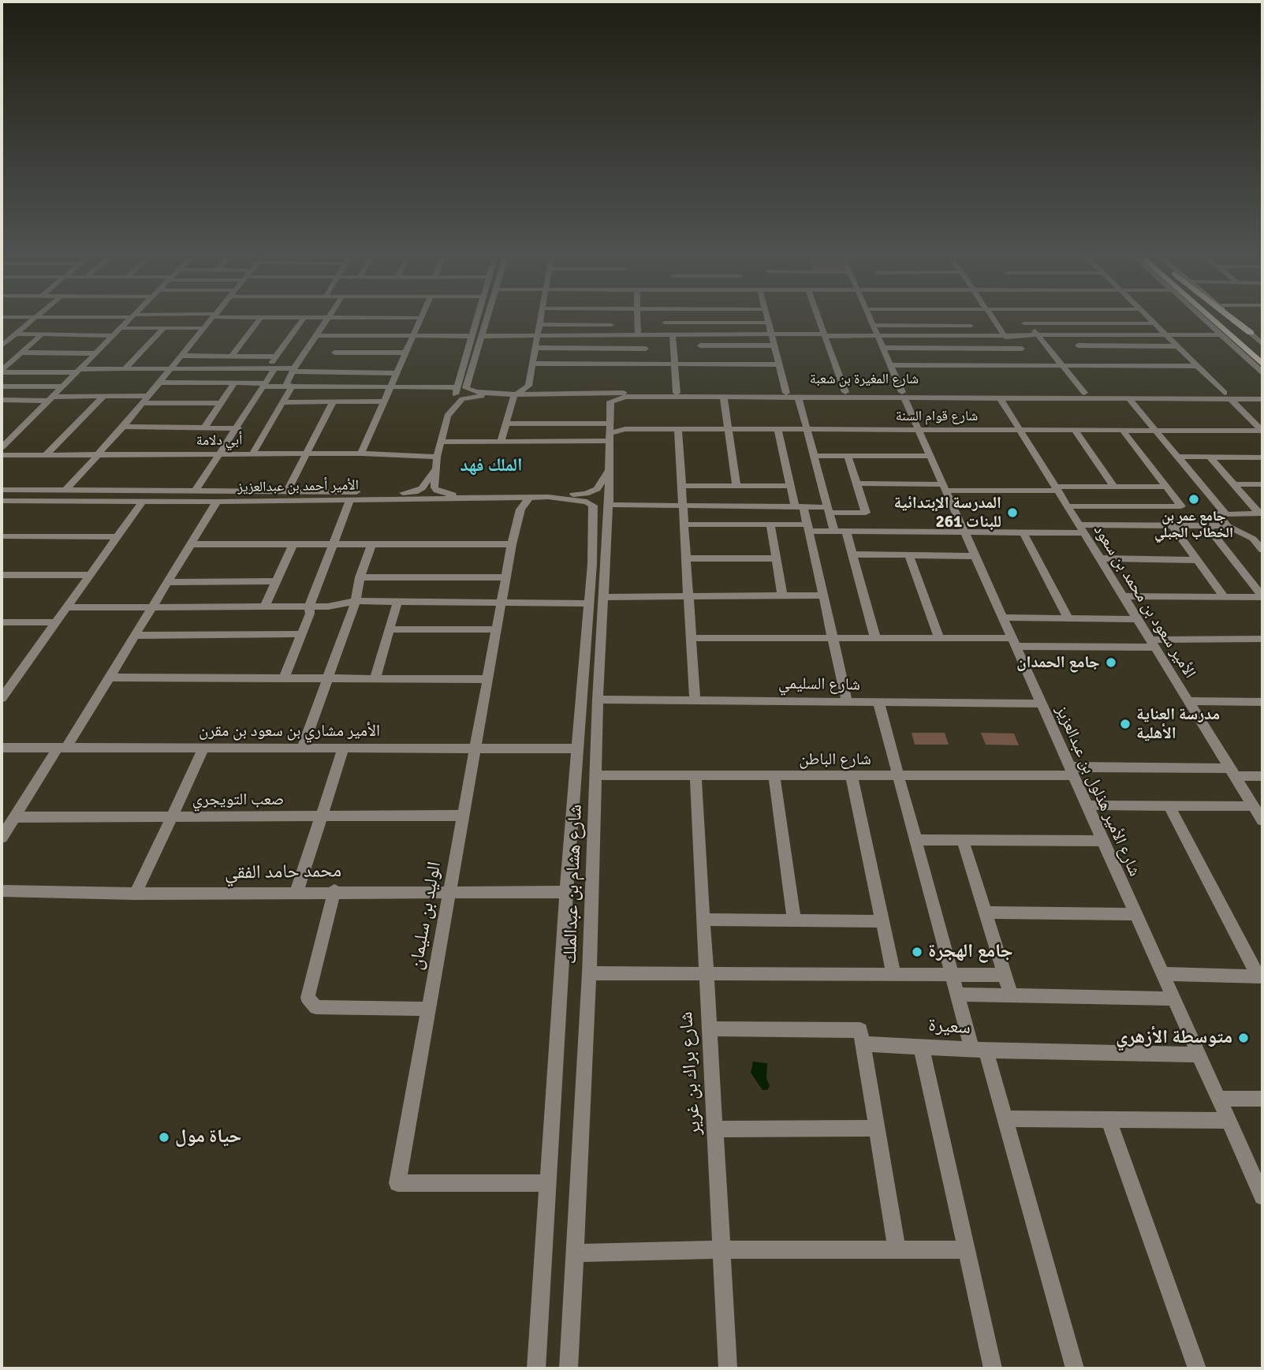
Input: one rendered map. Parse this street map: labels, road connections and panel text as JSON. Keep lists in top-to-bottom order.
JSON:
{
  "streets": {
    "street": [
      "شارع المغيرة بن شعبة",
      "شارع قوام السنة",
      "أبي دلامة",
      "الأمير أحمد بن عبدالعزيز",
      "الأمير سعود بن محمد بن سعود",
      "شارع السليمي",
      "الأمير مشاري بن سعود بن مقرن",
      "شارع الباطن",
      "شارع الأمير هذلول بن عبدالعزيز",
      "صعب التويجري",
      "محمد حامد الفقي",
      "شارع هشام بن عبدالملك",
      "الوليد بن سليمان",
      "سعيرة",
      "شارع براك بن غرير"
    ]
  },
  "crossings": [
    ["شارع المغيرة بن شعبة", "الأمير سعود بن محمد بن سعود"],
    ["شارع المغيرة بن شعبة", "شارع الأمير هذلول بن عبدالعزيز"],
    ["شارع المغيرة بن شعبة", "شارع هشام بن عبدالملك"],
    ["شارع قوام السنة", "الأمير سعود بن محمد بن سعود"],
    ["شارع قوام السنة", "شارع الأمير هذلول بن عبدالعزيز"],
    ["شارع قوام السنة", "شارع هشام بن عبدالملك"],
    ["الأمير أحمد بن عبدالعزيز", "شارع هشام بن عبدالملك"],
    ["الأمير أحمد بن عبدالعزيز", "الوليد بن سليمان"],
    ["الأمير سعود بن محمد بن سعود", "شارع الباطن"],
    ["شارع السليمي", "شارع الأمير هذلول بن عبدالعزيز"],
    ["شارع السليمي", "شارع هشام بن عبدالملك"],
    ["الأمير مشاري بن سعود بن مقرن", "شارع هشام بن عبدالملك"],
    ["الأمير مشاري بن سعود بن مقرن", "الوليد بن سليمان"],
    ["شارع الباطن", "شارع الأمير هذلول بن عبدالعزيز"],
    ["شارع الباطن", "شارع هشام بن عبدالملك"],
    ["شارع الباطن", "شارع براك بن غرير"],
    ["شارع الأمير هذلول بن عبدالعزيز", "سعيرة"],
    ["صعب التويجري", "الوليد بن سليمان"],
    ["محمد حامد الفقي", "شارع هشام بن عبدالملك"],
    ["محمد حامد الفقي", "الوليد بن سليمان"],
    ["شارع هشام بن عبدالملك", "الوليد بن سليمان"]
  ],
  "districts": ["الملك فهد"],
  "places": [
    "جامع عمر بن الخطاب الجبلي",
    "المدرسة الإبتدائية 261 للبنات",
    "جامع الحمدان",
    "مدرسة العناية الأهلية",
    "جامع الهجرة",
    "متوسطة الأزهري",
    "حياة مول"
  ]
}
